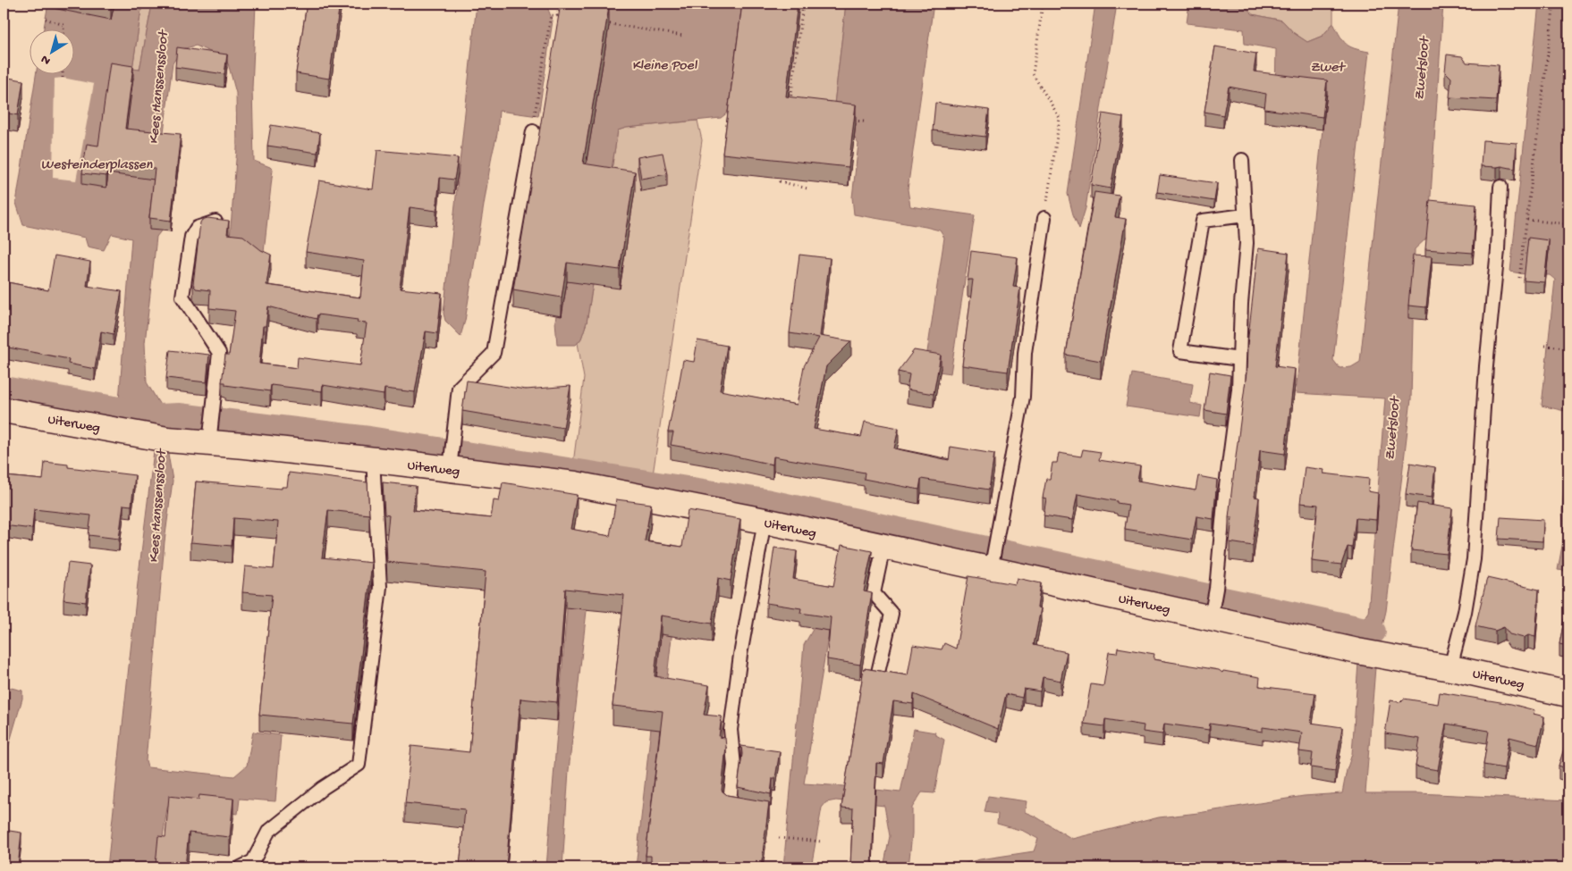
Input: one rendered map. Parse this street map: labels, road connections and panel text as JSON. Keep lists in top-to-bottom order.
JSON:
{
  "streets": {
    "street": ["Uiterweg"]
  },
  "water": [
    "Kleine Poel",
    "Zwet",
    "Zwetsloot",
    "Kees Hanssenssloot",
    "Westeinderplassen"
  ],
  "north": "bottom left"
}
